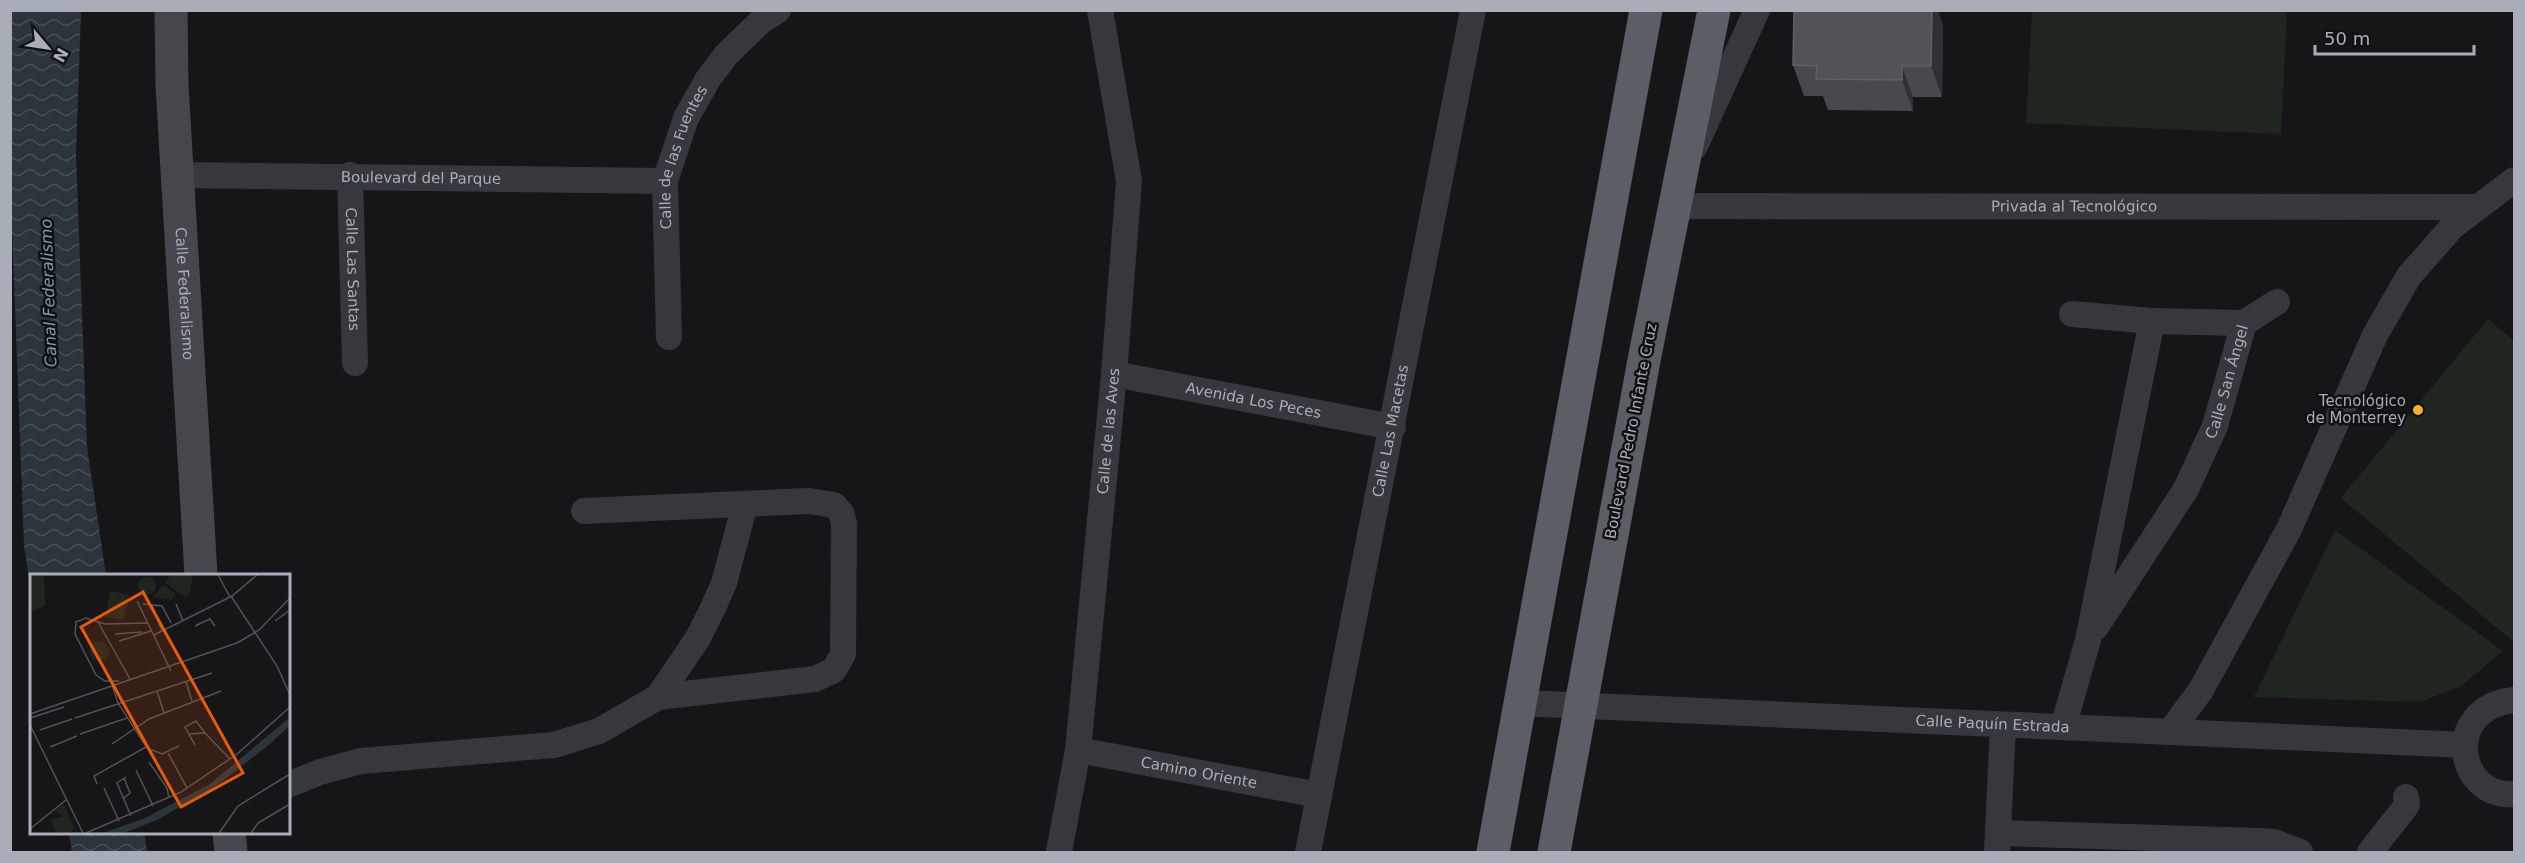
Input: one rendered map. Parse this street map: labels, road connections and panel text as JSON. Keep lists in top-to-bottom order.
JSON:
{
  "streets": {
    "highway": ["Boulevard Pedro Infante Cruz"],
    "main road": ["Calle Federalismo"],
    "street": [
      "Calle de las Fuentes",
      "Boulevard del Parque",
      "Privada al Tecnológico",
      "Calle Las Santas",
      "Calle San Ángel",
      "Avenida Los Peces",
      "Calle de las Aves",
      "Calle Las Macetas",
      "Calle Paquín Estrada",
      "Camino Oriente"
    ]
  },
  "crossings": [
    ["Calle de las Fuentes", "Boulevard del Parque"],
    ["Boulevard del Parque", "Calle Las Santas"],
    ["Boulevard del Parque", "Calle Federalismo"],
    ["Privada al Tecnológico", "Boulevard Pedro Infante Cruz"],
    ["Calle San Ángel", "Calle Paquín Estrada"],
    ["Avenida Los Peces", "Calle de las Aves"],
    ["Avenida Los Peces", "Calle Las Macetas"],
    ["Calle de las Aves", "Camino Oriente"],
    ["Boulevard Pedro Infante Cruz", "Calle Paquín Estrada"],
    ["Calle Las Macetas", "Camino Oriente"]
  ],
  "water": ["Canal Federalismo"],
  "places": ["Tecnológico de Monterrey"],
  "scale_bar": "50 m",
  "north": "bottom right"
}
